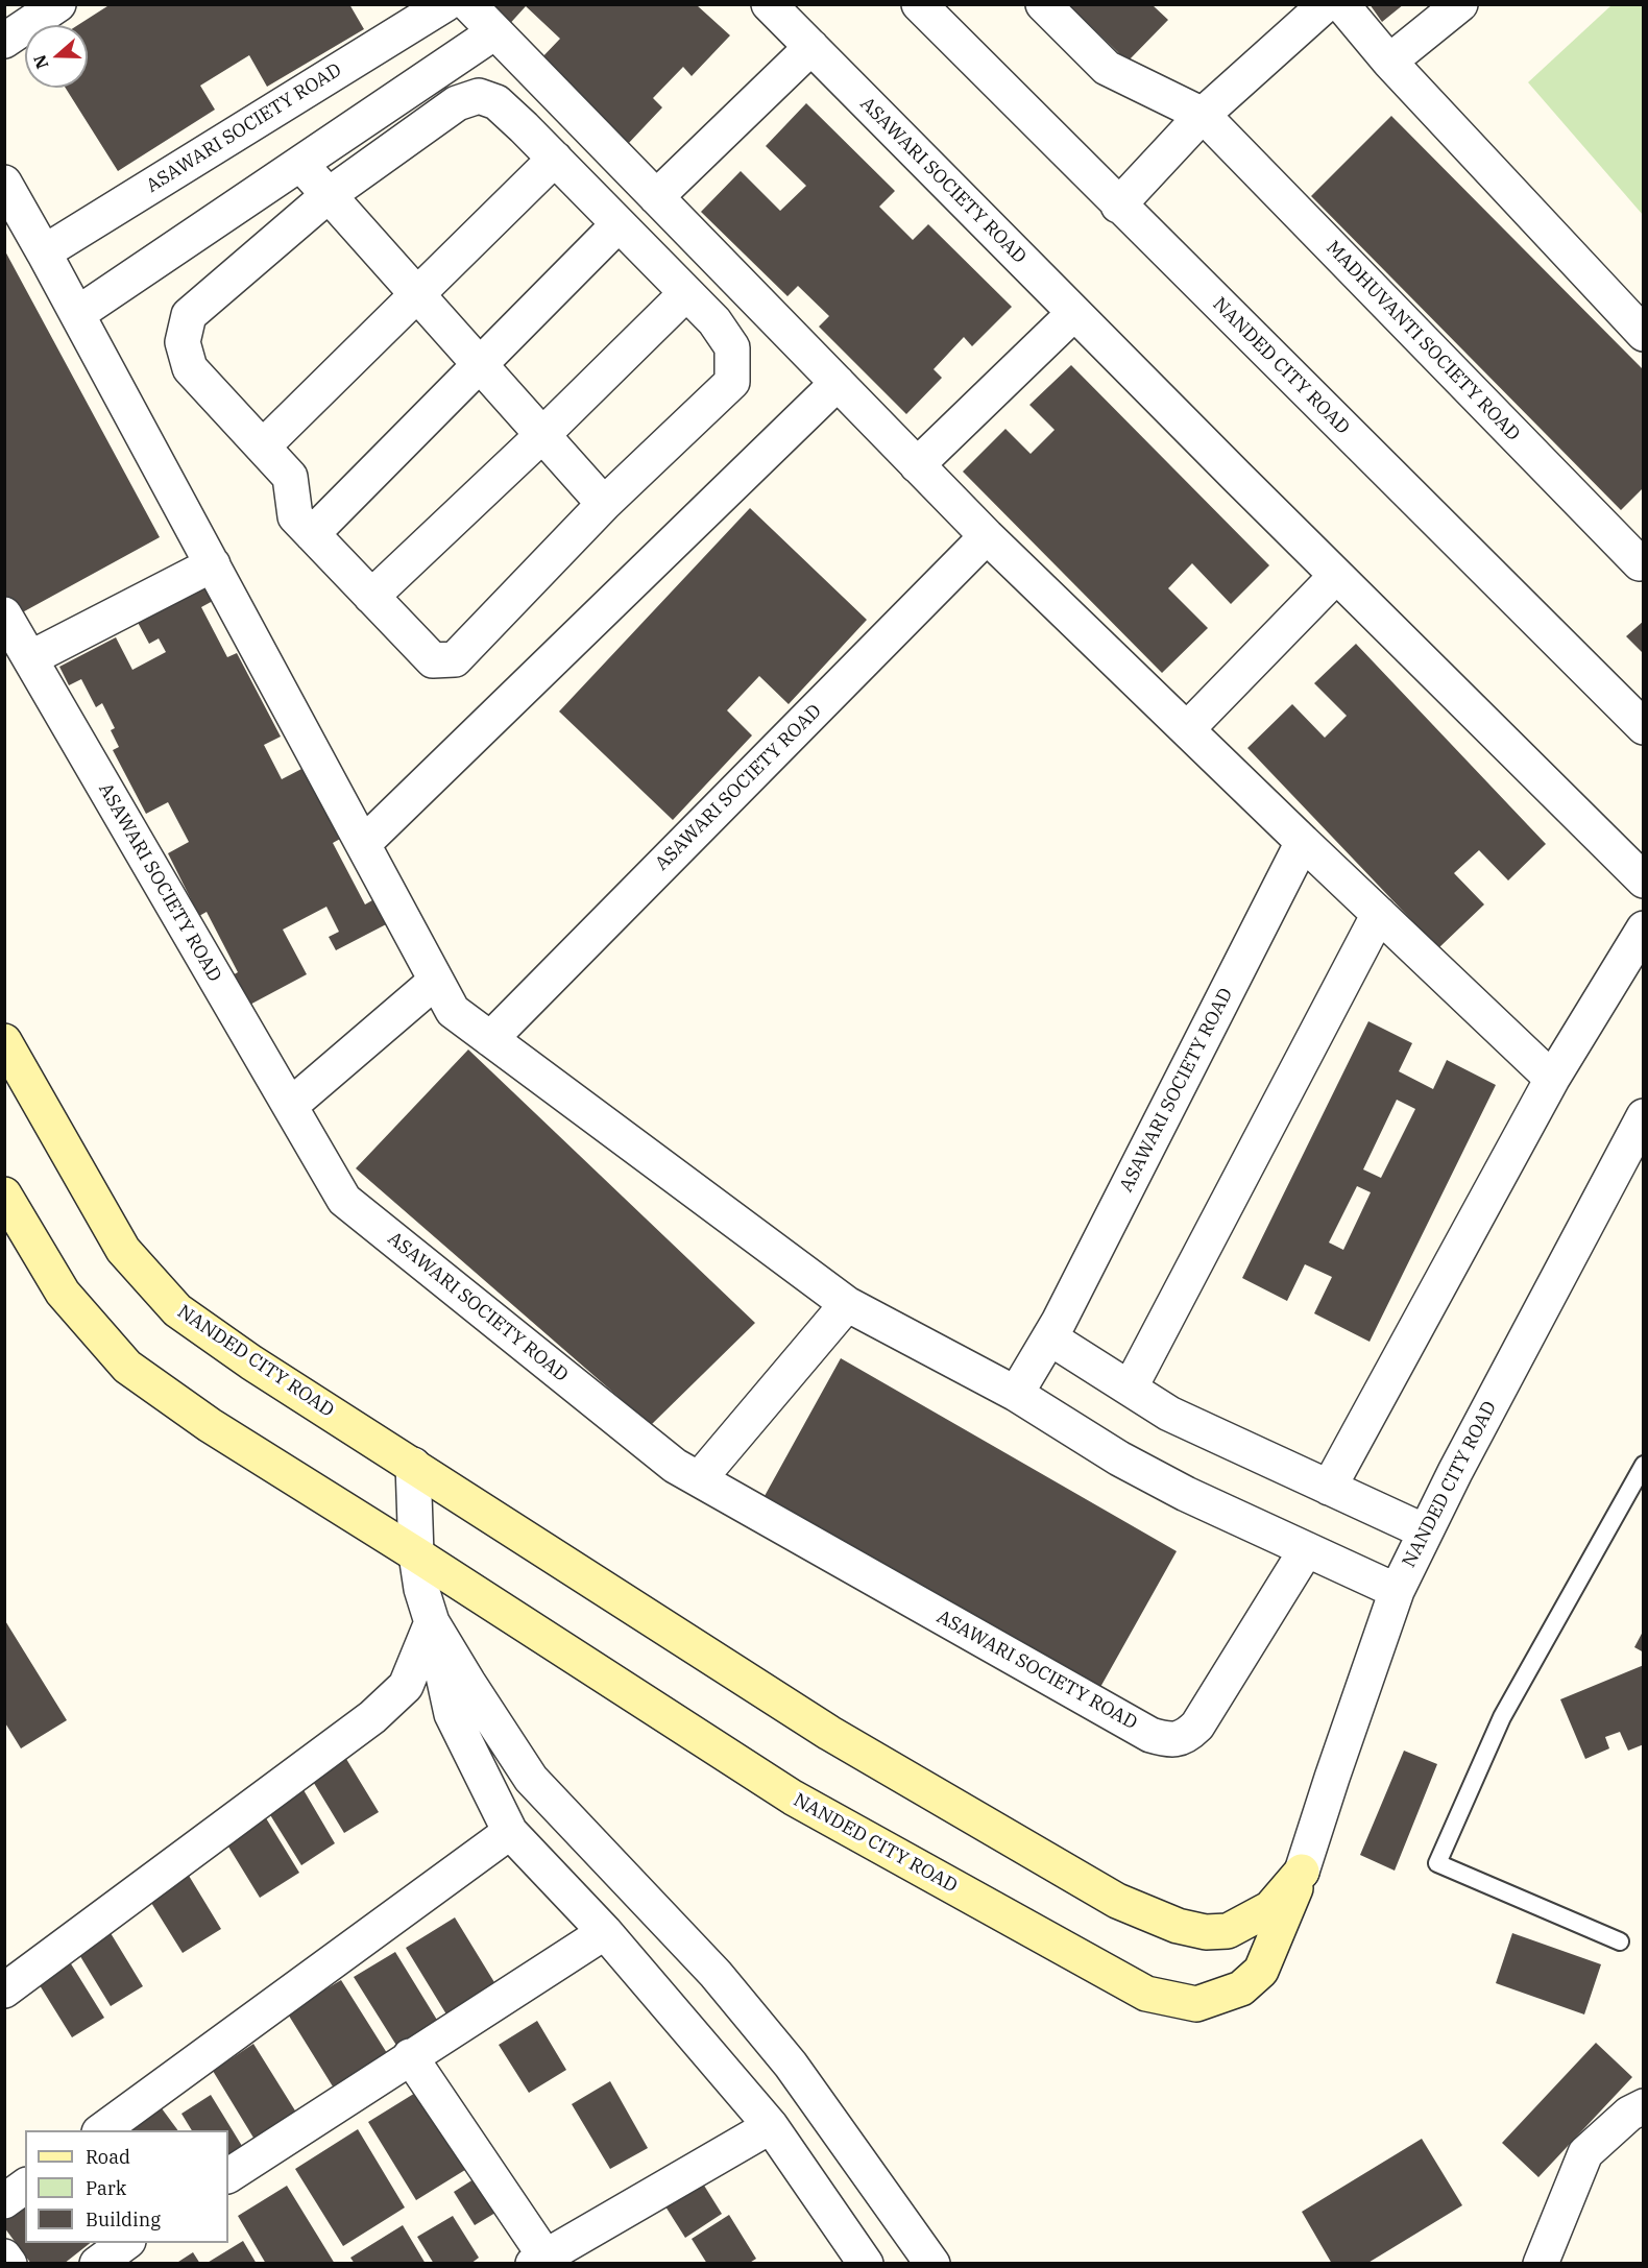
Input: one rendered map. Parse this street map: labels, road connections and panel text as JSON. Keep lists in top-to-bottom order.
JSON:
{
  "streets": {
    "street": ["ASAWARI SOCIETY ROAD", "MADHUVANTI SOCIETY ROAD", "NANDED CITY ROAD"]
  },
  "legend": ["Road", "Park", "Building"],
  "north": "left"
}
